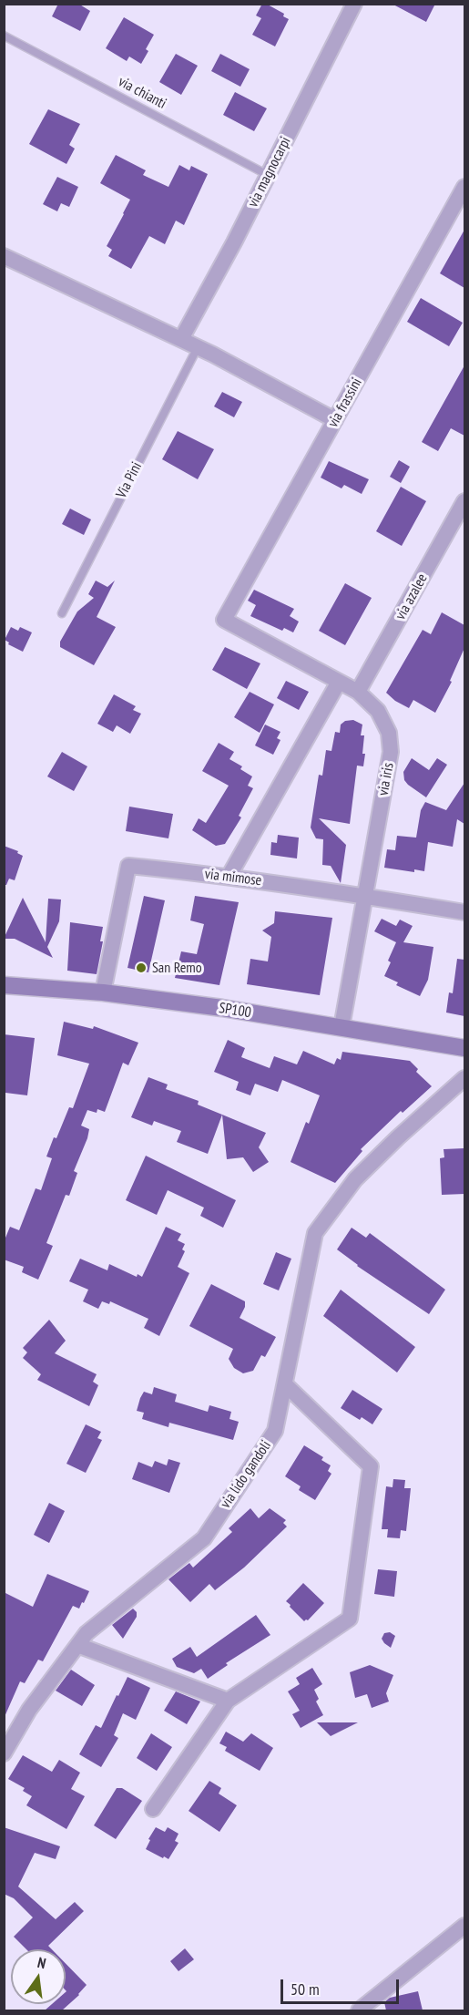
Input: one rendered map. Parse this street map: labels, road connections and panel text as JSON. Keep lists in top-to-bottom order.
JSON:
{
  "streets": {
    "main road": ["SP100"],
    "street": [
      "via magnocarpi",
      "via frassini",
      "via azalee",
      "via iris",
      "via mimose",
      "via lido gandoli"
    ],
    "lane": ["via chianti", "Via Pini"]
  },
  "crossings": [
    ["via chianti", "via magnocarpi"],
    ["via frassini", "via iris"],
    ["via azalee", "via iris"],
    ["via iris", "via mimose"],
    ["via iris", "SP100"],
    ["via mimose", "SP100"]
  ],
  "places": ["San Remo"],
  "scale_bar": "50 m",
  "north": "top"
}
